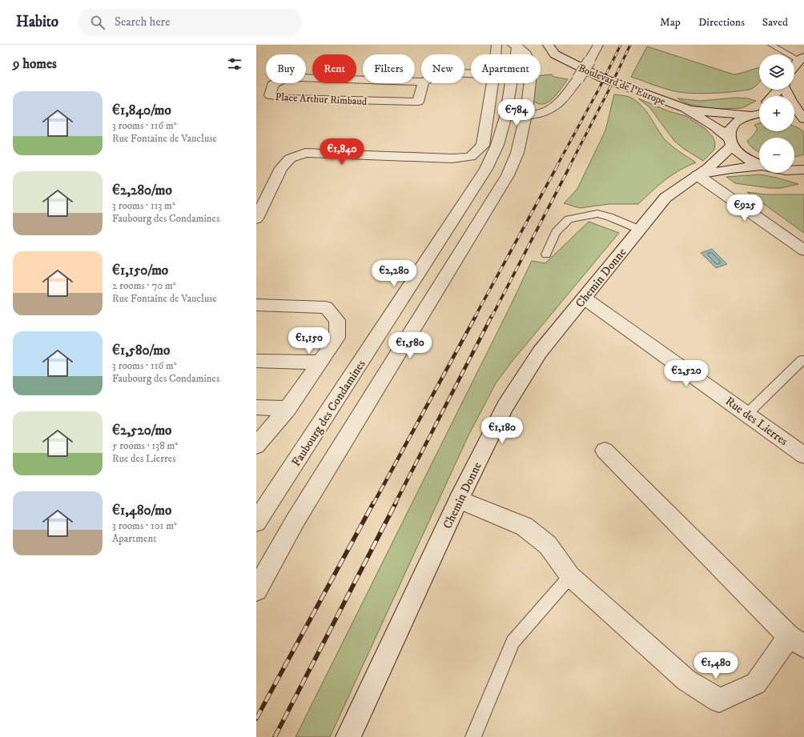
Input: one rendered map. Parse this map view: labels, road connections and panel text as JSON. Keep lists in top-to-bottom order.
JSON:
{
  "streets": {
    "street": [
      "Boulevard de l'Europe",
      "Place Arthur Rimbaud",
      "Chemin Donne",
      "Faubourg des Condamines",
      "Rue des Lierres"
    ]
  },
  "crossings": [
    ["Boulevard de l'Europe", "Chemin Donne"],
    ["Chemin Donne", "Rue des Lierres"]
  ],
  "page": {
    "header": "Habito",
    "search": "Search here",
    "nav": ["Map", "Directions", "Saved"],
    "heading": "9 homes",
    "map_buttons": ["+", "−"],
    "chip": [
      "Buy",
      "Rent",
      "Filters",
      "New",
      "Apartment"
    ],
    "list": [
      {
        "name": "€1,840/mo",
        "note": "3 rooms · 116 m² · Rue Fontaine de Vaucluse"
      },
      {
        "name": "€2,280/mo",
        "note": "3 rooms · 113 m² · Faubourg des Condamines"
      },
      {
        "name": "€1,150/mo",
        "note": "2 rooms · 70 m² · Rue Fontaine de Vaucluse"
      },
      {
        "name": "€1,580/mo",
        "note": "3 rooms · 116 m² · Faubourg des Condamines"
      },
      {
        "name": "€2,520/mo",
        "note": "5 rooms · 138 m² · Rue des Lierres"
      },
      {
        "name": "€1,480/mo",
        "note": "3 rooms · 101 m² · Apartment"
      }
    ],
    "price": [
      "€784",
      "€1,840",
      "€925",
      "€2,280",
      "€1,150",
      "€1,580",
      "€2,520",
      "€1,180",
      "€1,480"
    ]
  }
}
